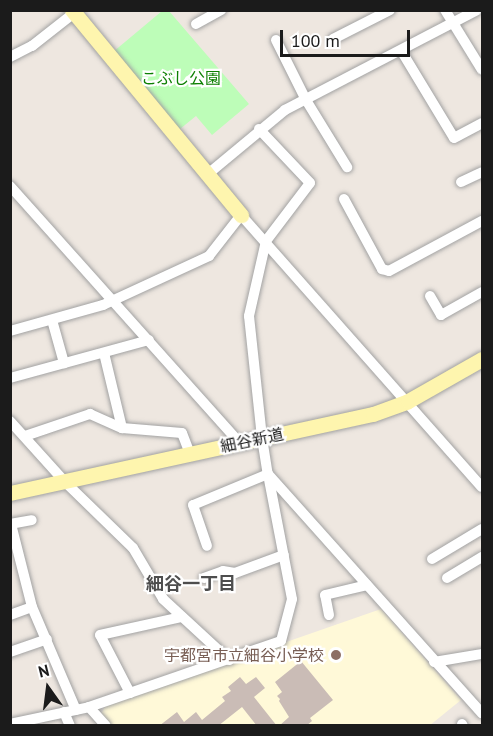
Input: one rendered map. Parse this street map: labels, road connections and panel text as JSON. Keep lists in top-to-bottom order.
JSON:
{
  "streets": {
    "street": ["細谷新道"]
  },
  "districts": ["細谷一丁目"],
  "parks": ["こぶし公園"],
  "places": ["宇都宮市立細谷小学校"],
  "scale_bar": "100 m",
  "north": "top"
}
